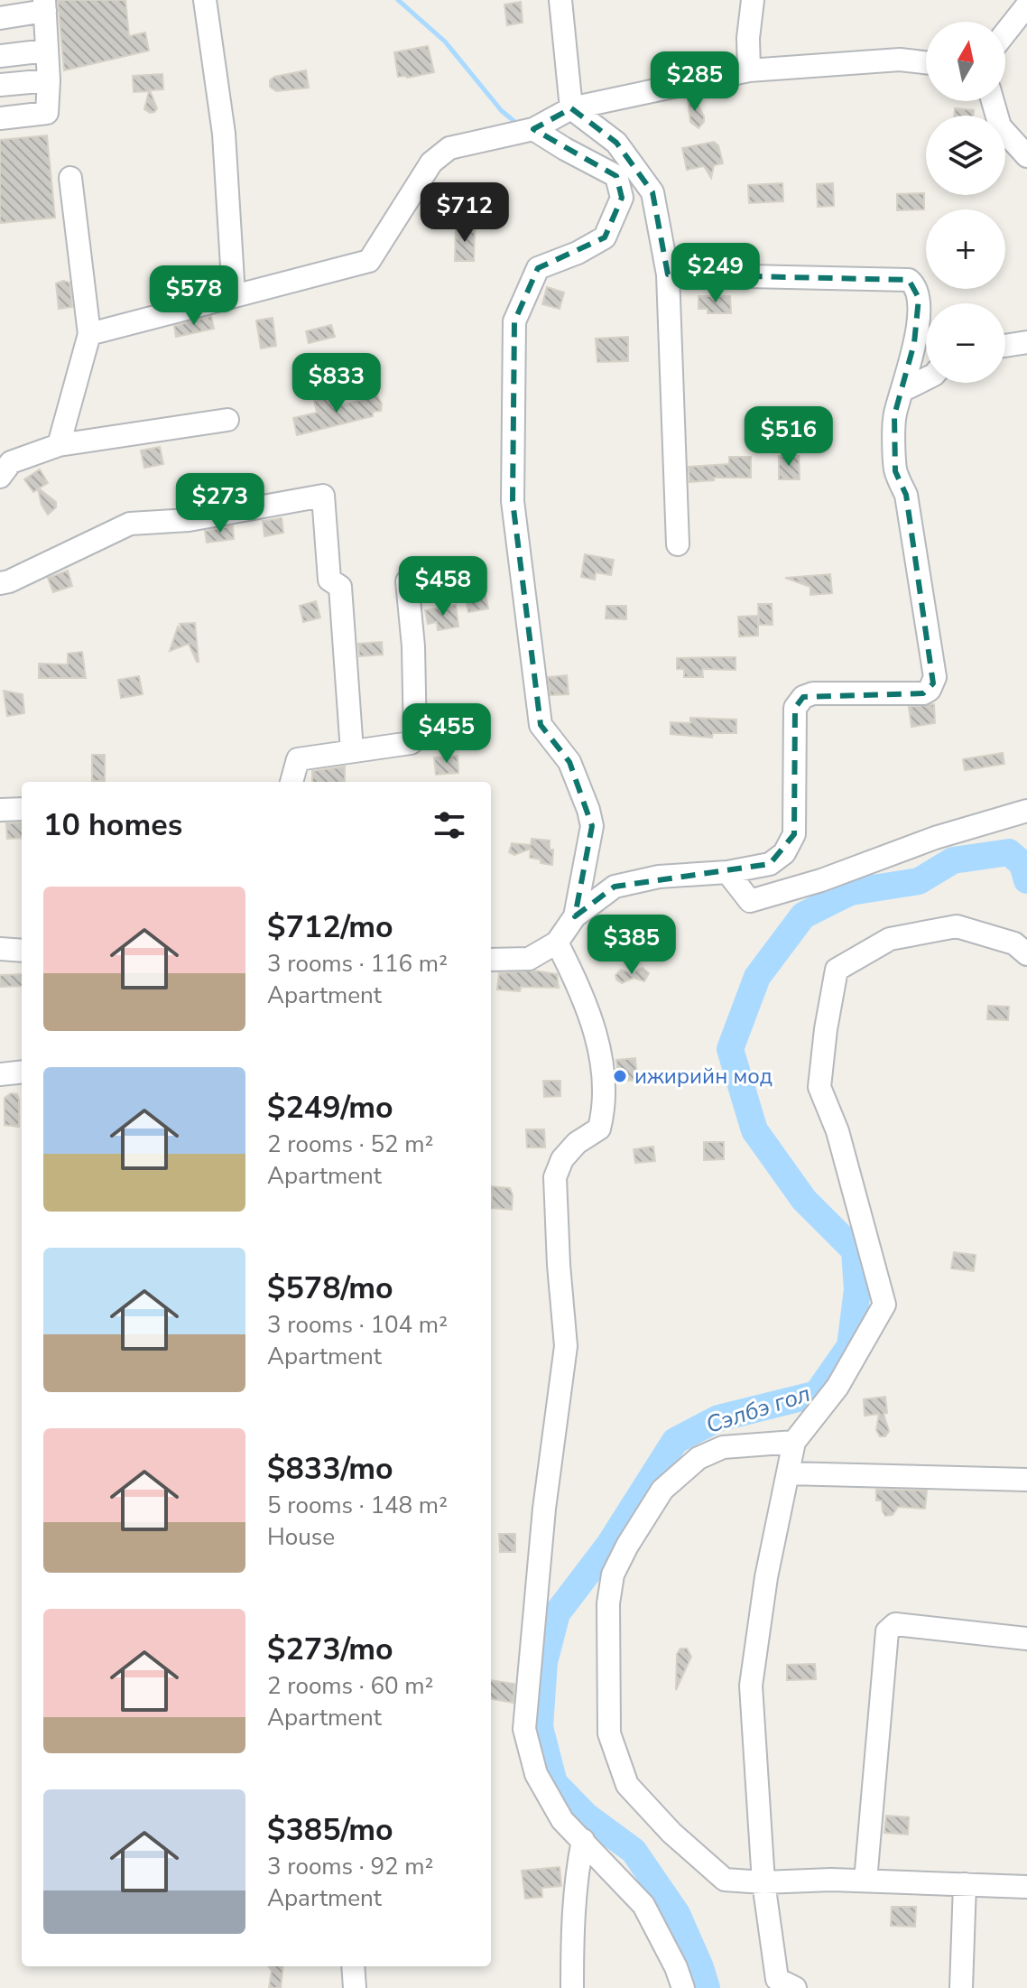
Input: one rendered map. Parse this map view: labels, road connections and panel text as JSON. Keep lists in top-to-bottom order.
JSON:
{
  "water": ["Сэлбэ гол"],
  "places": ["ижирийн мод"],
  "north": "top",
  "page": {
    "map_buttons": ["+", "−"],
    "price": [
      "$285",
      "$712",
      "$249",
      "$578",
      "$833",
      "$516",
      "$273",
      "$458",
      "$455",
      "$385"
    ],
    "heading": "10 homes",
    "list": [
      {
        "name": "$712/mo",
        "note": "3 rooms · 116 m² · Apartment"
      },
      {
        "name": "$249/mo",
        "note": "2 rooms · 52 m² · Apartment"
      },
      {
        "name": "$578/mo",
        "note": "3 rooms · 104 m² · Apartment"
      },
      {
        "name": "$833/mo",
        "note": "5 rooms · 148 m² · House"
      },
      {
        "name": "$273/mo",
        "note": "2 rooms · 60 m² · Apartment"
      },
      {
        "name": "$385/mo",
        "note": "3 rooms · 92 m² · Apartment"
      }
    ]
  }
}
